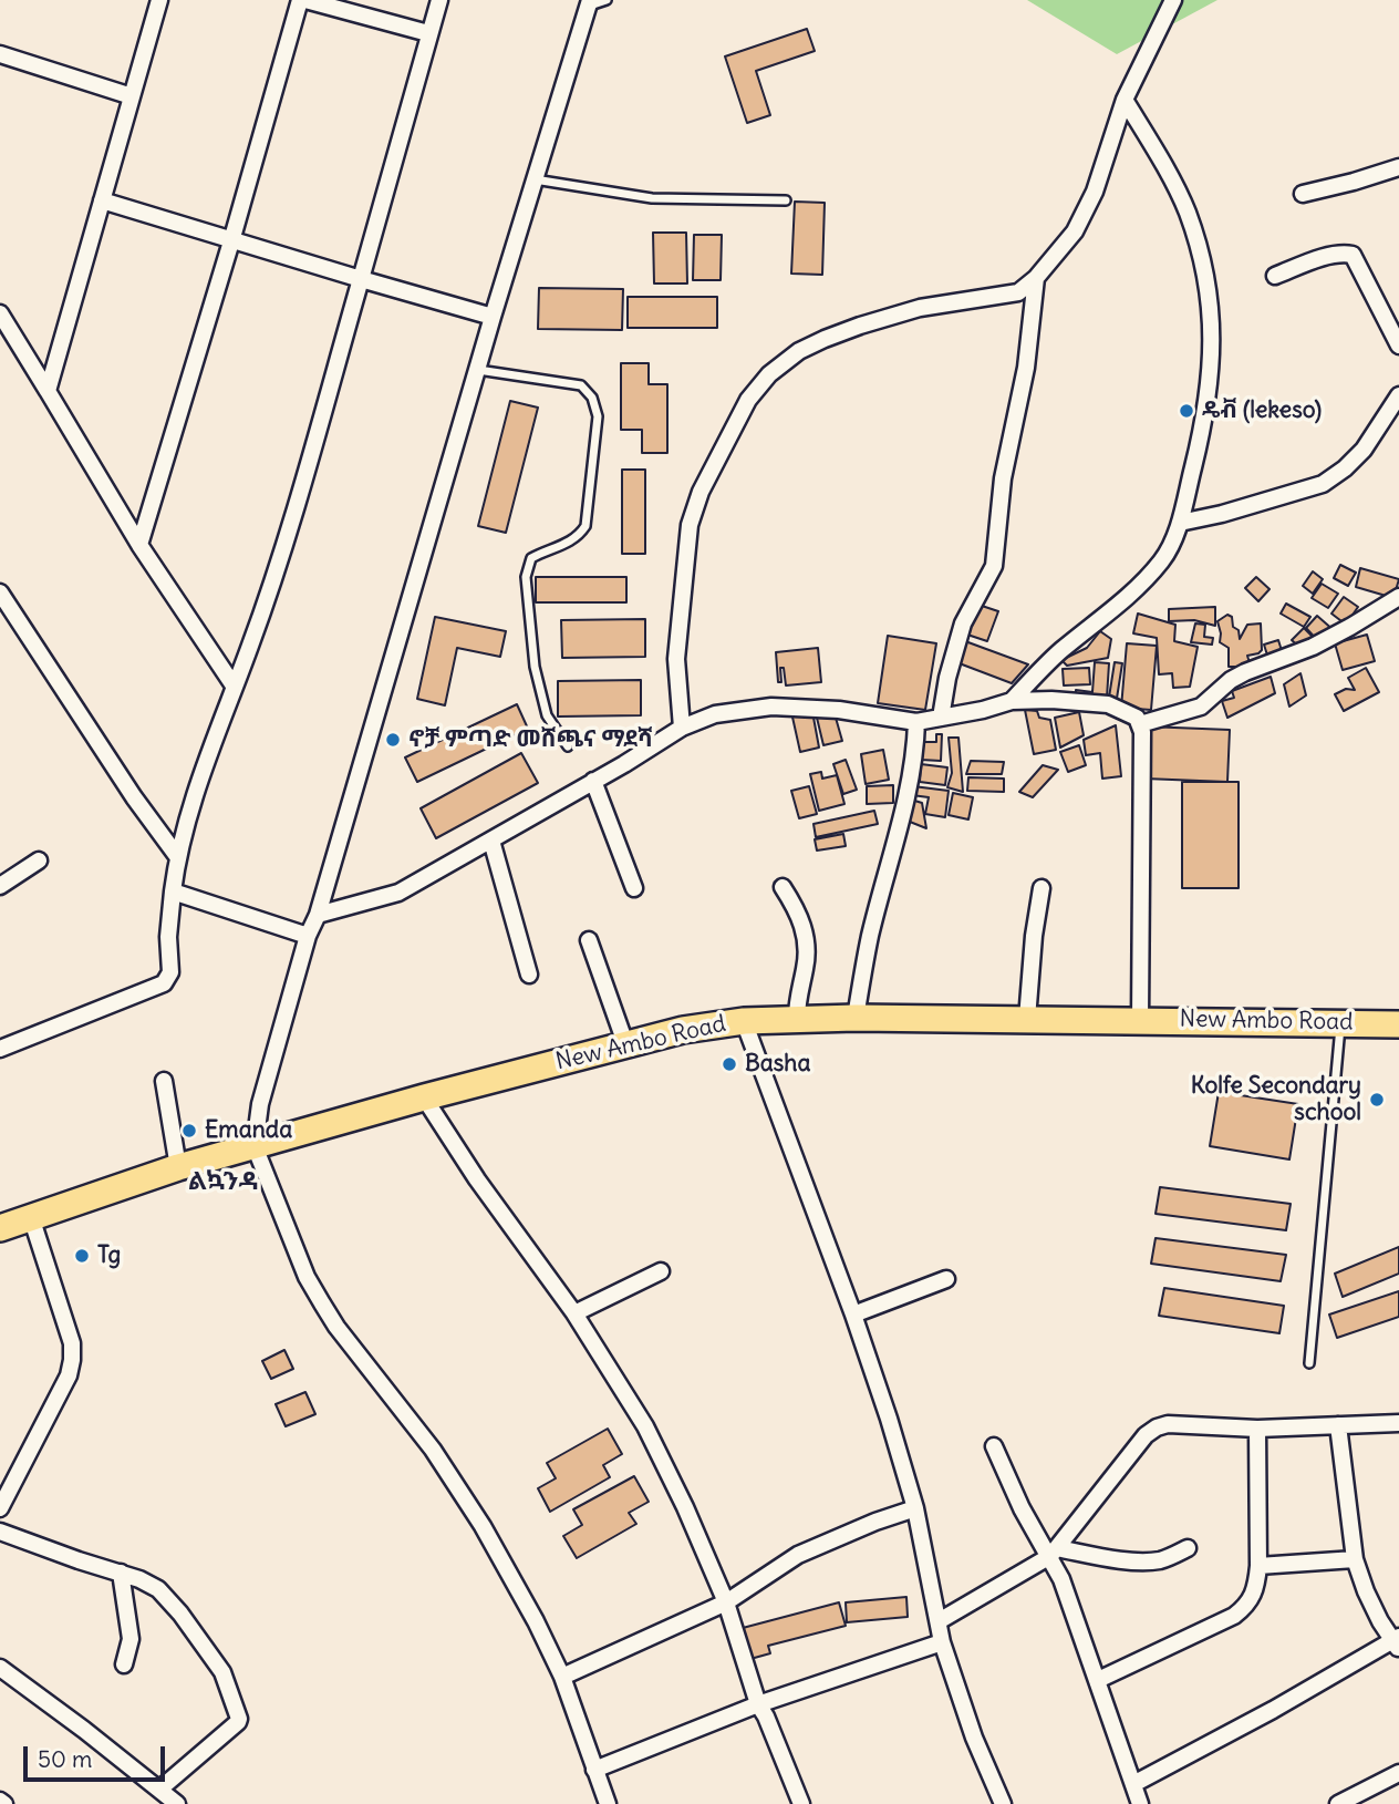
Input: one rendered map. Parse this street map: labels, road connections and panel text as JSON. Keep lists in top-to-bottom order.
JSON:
{
  "streets": {
    "main road": ["New Ambo Road"]
  },
  "districts": ["ልኳንዳ"],
  "places": [
    "ዴቭ (lekeso)",
    "ኖቻ ምጣድ መሸጫና ማደሻ",
    "Basha",
    "Kolfe Secondary school",
    "Emanda",
    "Tg"
  ],
  "scale_bar": "50 m"
}
